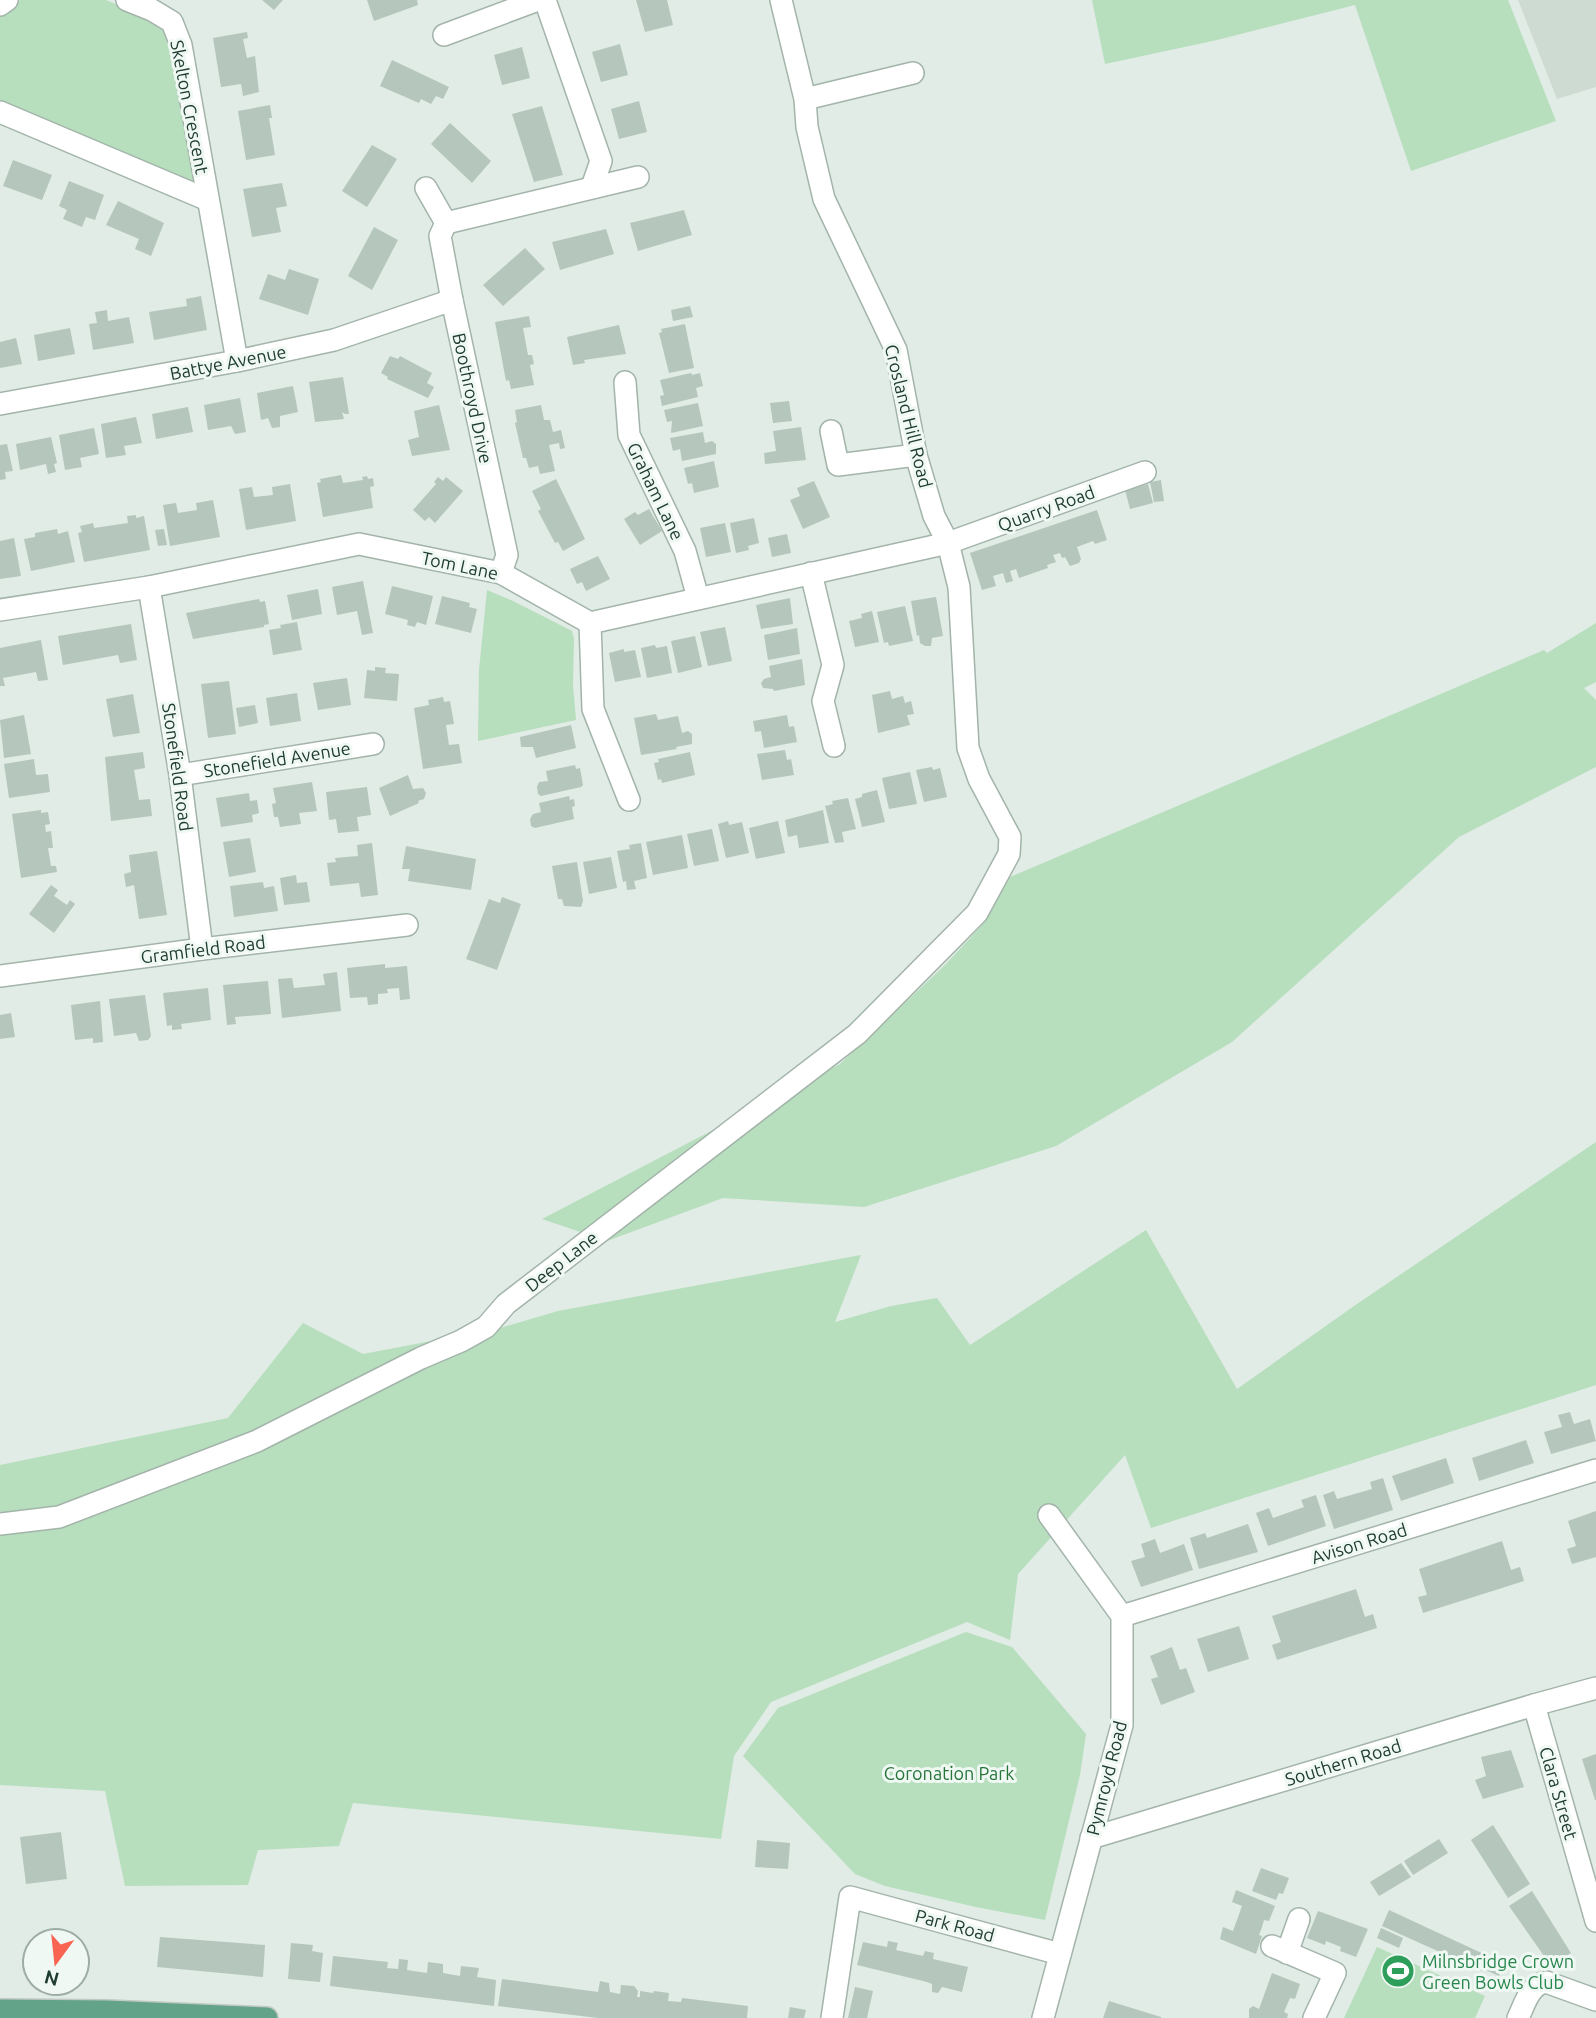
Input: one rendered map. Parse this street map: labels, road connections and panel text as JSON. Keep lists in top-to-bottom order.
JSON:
{
  "streets": {
    "street": [
      "Skelton Crescent",
      "Battye Avenue",
      "Boothroyd Drive",
      "Crosland Hill Road",
      "Graham Lane",
      "Quarry Road",
      "Tom Lane",
      "Stonefield Avenue",
      "Stonefield Road",
      "Gramfield Road",
      "Deep Lane",
      "Avison Road",
      "Southern Road",
      "Pymroyd Road",
      "Clara Street",
      "Park Road"
    ]
  },
  "crossings": [
    ["Skelton Crescent", "Battye Avenue"],
    ["Battye Avenue", "Boothroyd Drive"],
    ["Boothroyd Drive", "Tom Lane"],
    ["Crosland Hill Road", "Quarry Road"],
    ["Crosland Hill Road", "Deep Lane"],
    ["Tom Lane", "Stonefield Road"],
    ["Stonefield Avenue", "Stonefield Road"],
    ["Stonefield Road", "Gramfield Road"],
    ["Avison Road", "Pymroyd Road"],
    ["Southern Road", "Pymroyd Road"],
    ["Southern Road", "Clara Street"],
    ["Pymroyd Road", "Park Road"]
  ],
  "parks": ["Coronation Park"],
  "places": {
    "sports": ["Milnsbridge Crown Green Bowls Club"]
  },
  "north": "bottom"
}
